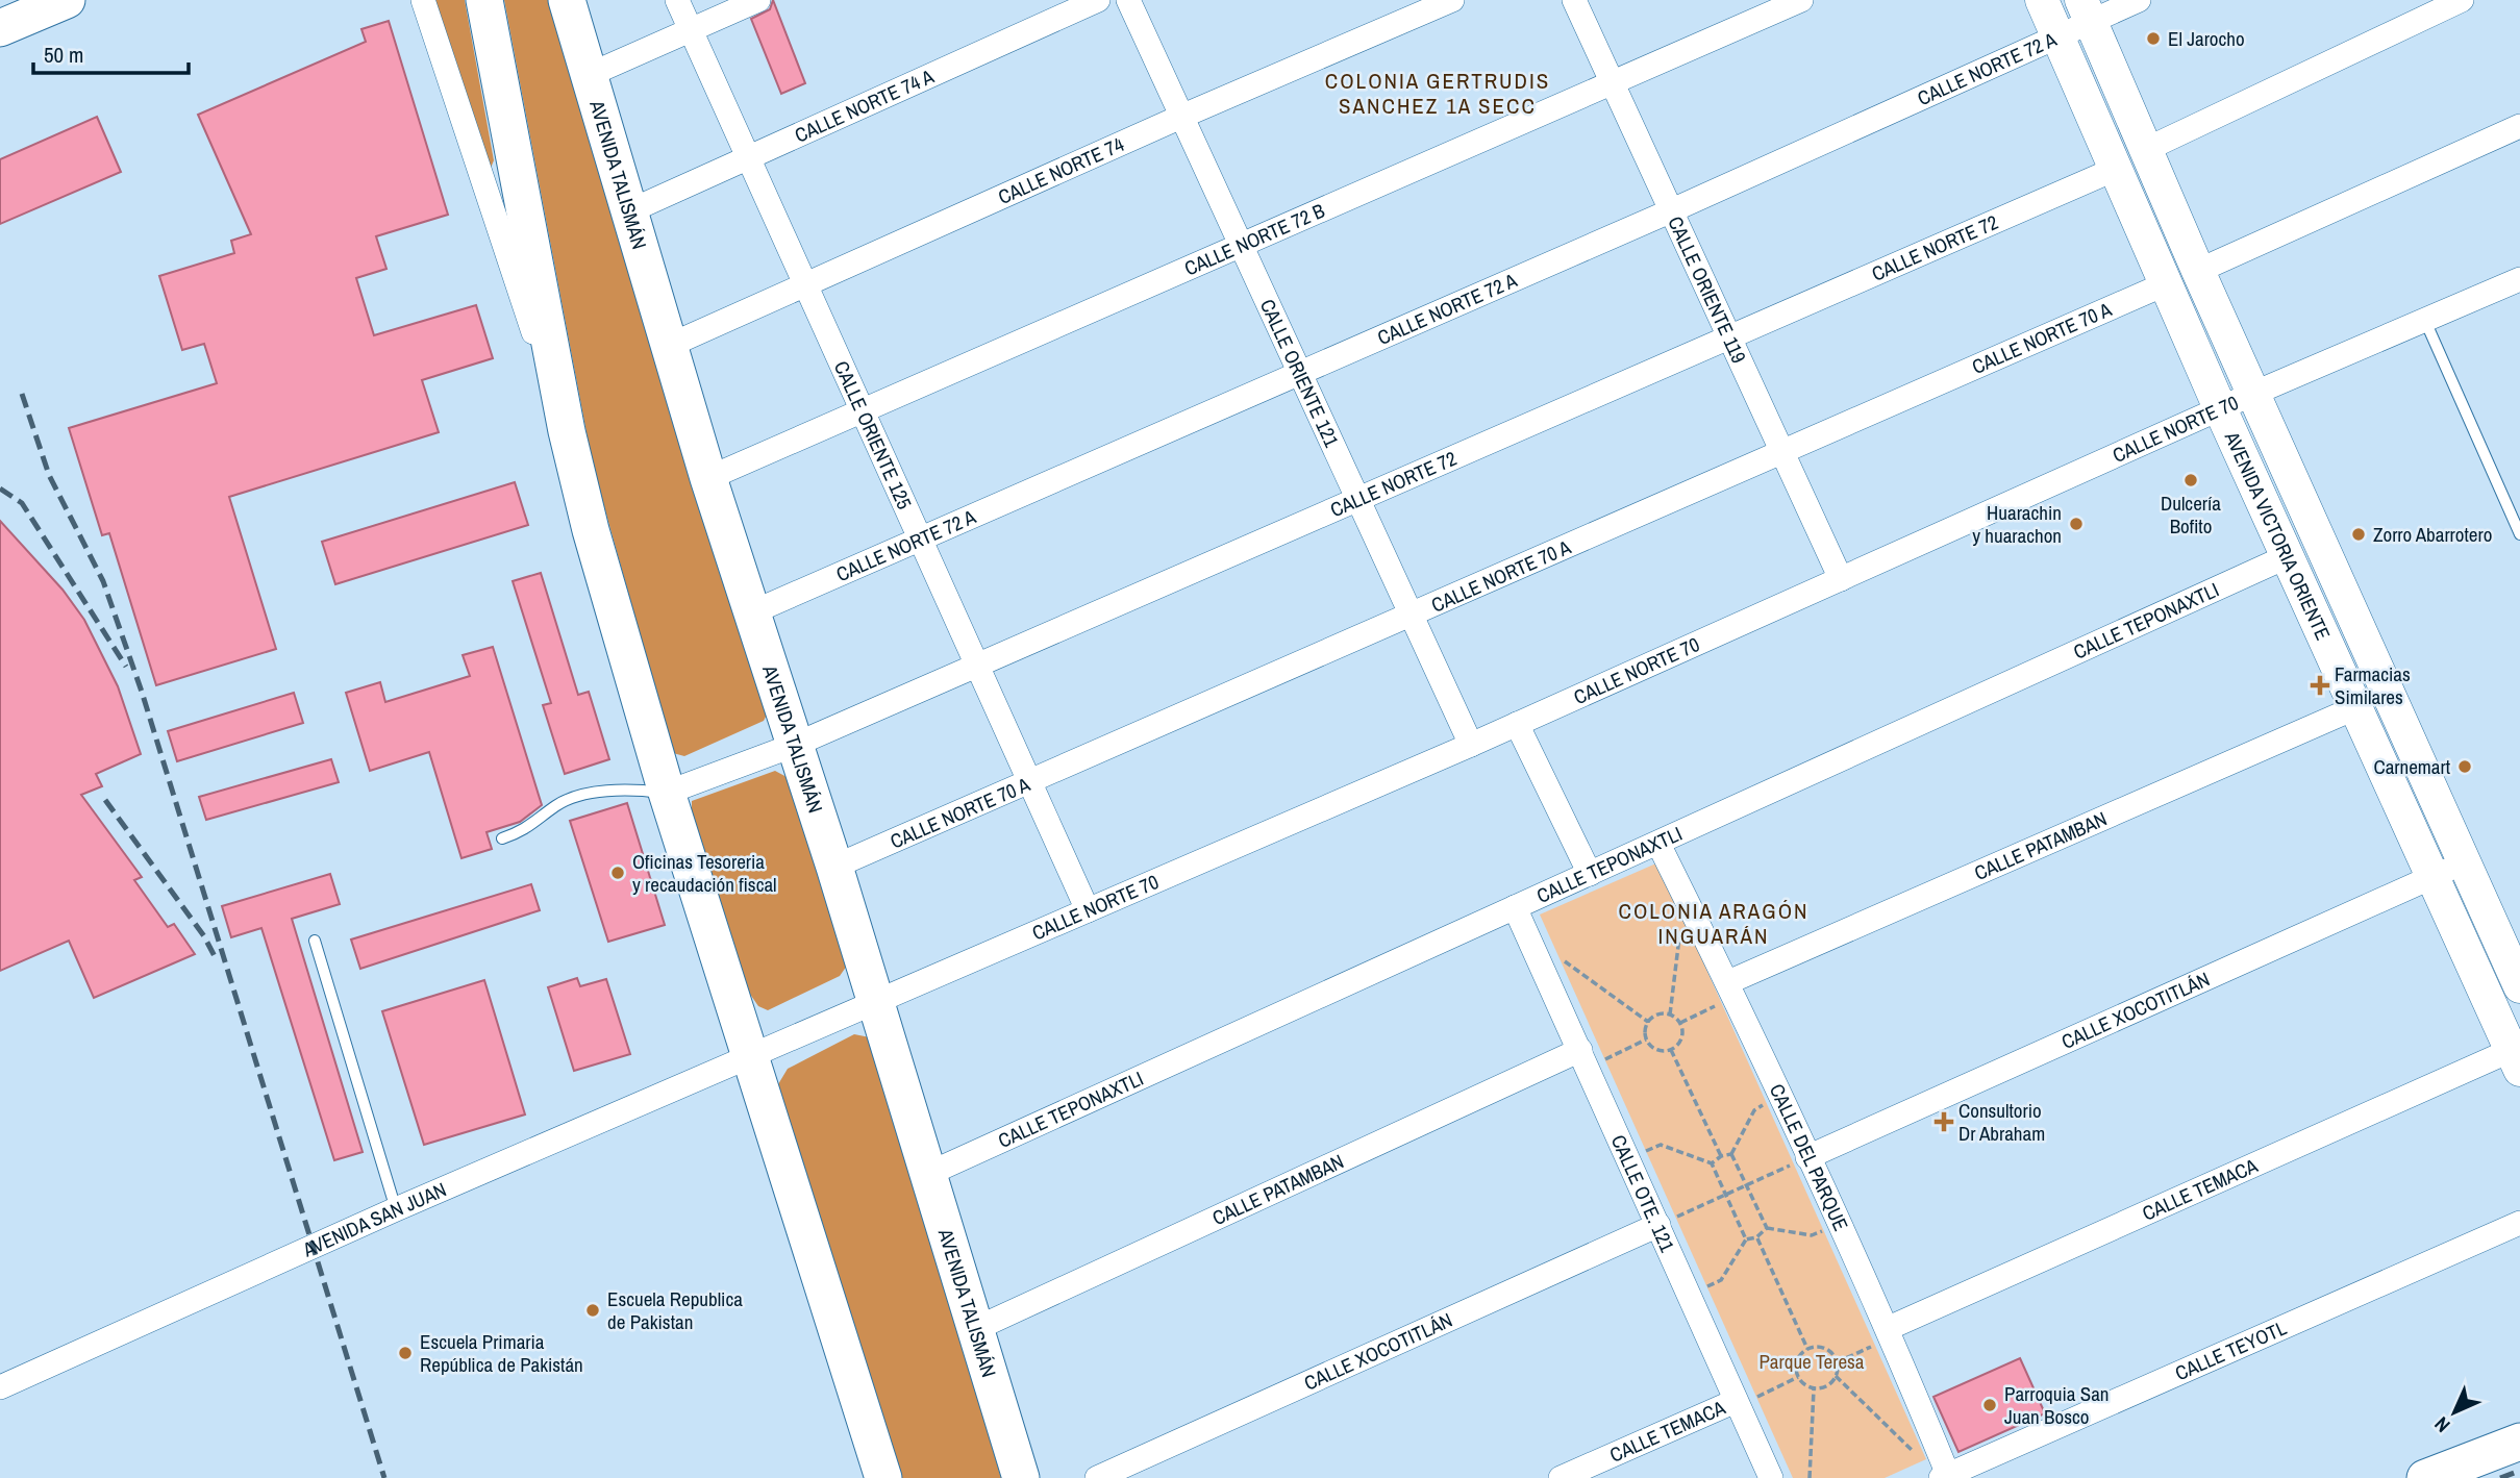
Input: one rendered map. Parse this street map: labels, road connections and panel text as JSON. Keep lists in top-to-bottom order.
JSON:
{
  "streets": {
    "main road": ["AVENIDA TALISMÁN"],
    "street": [
      "CALLE NORTE 72 A",
      "CALLE NORTE 74 A",
      "CALLE NORTE 74",
      "CALLE NORTE 72 B",
      "CALLE NORTE 72",
      "CALLE ORIENTE 119",
      "CALLE NORTE 70 A",
      "CALLE ORIENTE 121",
      "CALLE NORTE 70",
      "CALLE ORIENTE 125",
      "AVENIDA VICTORIA ORIENTE",
      "CALLE TEPONAXTLI",
      "CALLE PATAMBAN",
      "CALLE XOCOTITLÁN",
      "CALLE DEL PARQUE",
      "CALLE TEMACA",
      "CALLE OTE. 121",
      "AVENIDA SAN JUAN",
      "CALLE TEYOTL"
    ]
  },
  "crossings": [
    ["CALLE NORTE 72 A", "AVENIDA TALISMÁN"],
    ["CALLE NORTE 72 A", "CALLE ORIENTE 119"],
    ["CALLE NORTE 72 A", "CALLE ORIENTE 121"],
    ["CALLE NORTE 72 A", "CALLE ORIENTE 125"],
    ["CALLE NORTE 72 A", "AVENIDA VICTORIA ORIENTE"],
    ["CALLE NORTE 74 A", "AVENIDA TALISMÁN"],
    ["CALLE NORTE 74 A", "CALLE ORIENTE 125"],
    ["CALLE NORTE 74", "AVENIDA TALISMÁN"],
    ["CALLE NORTE 74", "CALLE ORIENTE 121"],
    ["CALLE NORTE 74", "CALLE ORIENTE 125"],
    ["AVENIDA TALISMÁN", "CALLE NORTE 72 B"],
    ["AVENIDA TALISMÁN", "CALLE NORTE 72"],
    ["AVENIDA TALISMÁN", "CALLE NORTE 70 A"],
    ["AVENIDA TALISMÁN", "CALLE NORTE 70"],
    ["AVENIDA TALISMÁN", "CALLE TEPONAXTLI"],
    ["AVENIDA TALISMÁN", "CALLE PATAMBAN"],
    ["CALLE NORTE 72 B", "CALLE ORIENTE 119"],
    ["CALLE NORTE 72 B", "CALLE ORIENTE 121"],
    ["CALLE NORTE 72 B", "CALLE ORIENTE 125"],
    ["CALLE NORTE 72", "CALLE ORIENTE 119"],
    ["CALLE NORTE 72", "CALLE ORIENTE 121"],
    ["CALLE NORTE 72", "CALLE ORIENTE 125"],
    ["CALLE NORTE 72", "AVENIDA VICTORIA ORIENTE"],
    ["CALLE ORIENTE 119", "CALLE NORTE 70 A"],
    ["CALLE ORIENTE 119", "CALLE NORTE 70"],
    ["CALLE NORTE 70 A", "CALLE ORIENTE 121"],
    ["CALLE NORTE 70 A", "CALLE ORIENTE 125"],
    ["CALLE NORTE 70 A", "AVENIDA VICTORIA ORIENTE"],
    ["CALLE ORIENTE 121", "CALLE NORTE 70"],
    ["CALLE NORTE 70", "CALLE ORIENTE 125"],
    ["CALLE NORTE 70", "AVENIDA VICTORIA ORIENTE"],
    ["CALLE NORTE 70", "AVENIDA SAN JUAN"],
    ["AVENIDA VICTORIA ORIENTE", "CALLE TEPONAXTLI"],
    ["AVENIDA VICTORIA ORIENTE", "CALLE PATAMBAN"],
    ["AVENIDA VICTORIA ORIENTE", "CALLE XOCOTITLÁN"],
    ["AVENIDA VICTORIA ORIENTE", "CALLE TEMACA"],
    ["CALLE TEPONAXTLI", "CALLE DEL PARQUE"],
    ["CALLE TEPONAXTLI", "CALLE OTE. 121"],
    ["CALLE PATAMBAN", "CALLE DEL PARQUE"],
    ["CALLE PATAMBAN", "CALLE OTE. 121"],
    ["CALLE XOCOTITLÁN", "CALLE DEL PARQUE"],
    ["CALLE XOCOTITLÁN", "CALLE OTE. 121"],
    ["CALLE DEL PARQUE", "CALLE TEMACA"],
    ["CALLE DEL PARQUE", "CALLE TEYOTL"],
    ["CALLE TEMACA", "CALLE OTE. 121"]
  ],
  "districts": ["COLONIA GERTRUDIS SANCHEZ 1A SECC", "COLONIA ARAGÓN INGUARÁN"],
  "parks": ["Parque Teresa"],
  "places": {
    "other": [
      "El Jarocho",
      "Dulcería Bofito",
      "Huarachin y huarachon",
      "Zorro Abarrotero",
      "Carnemart",
      "Oficinas Tesoreria y recaudación fiscal",
      "Escuela Republica de Pakistan",
      "Escuela Primaria República de Pakistán",
      "Parroquia San Juan Bosco"
    ],
    "health": ["Farmacias Similares", "Consultorio Dr Abraham"]
  },
  "scale_bar": "50 m",
  "north": "bottom left"
}
